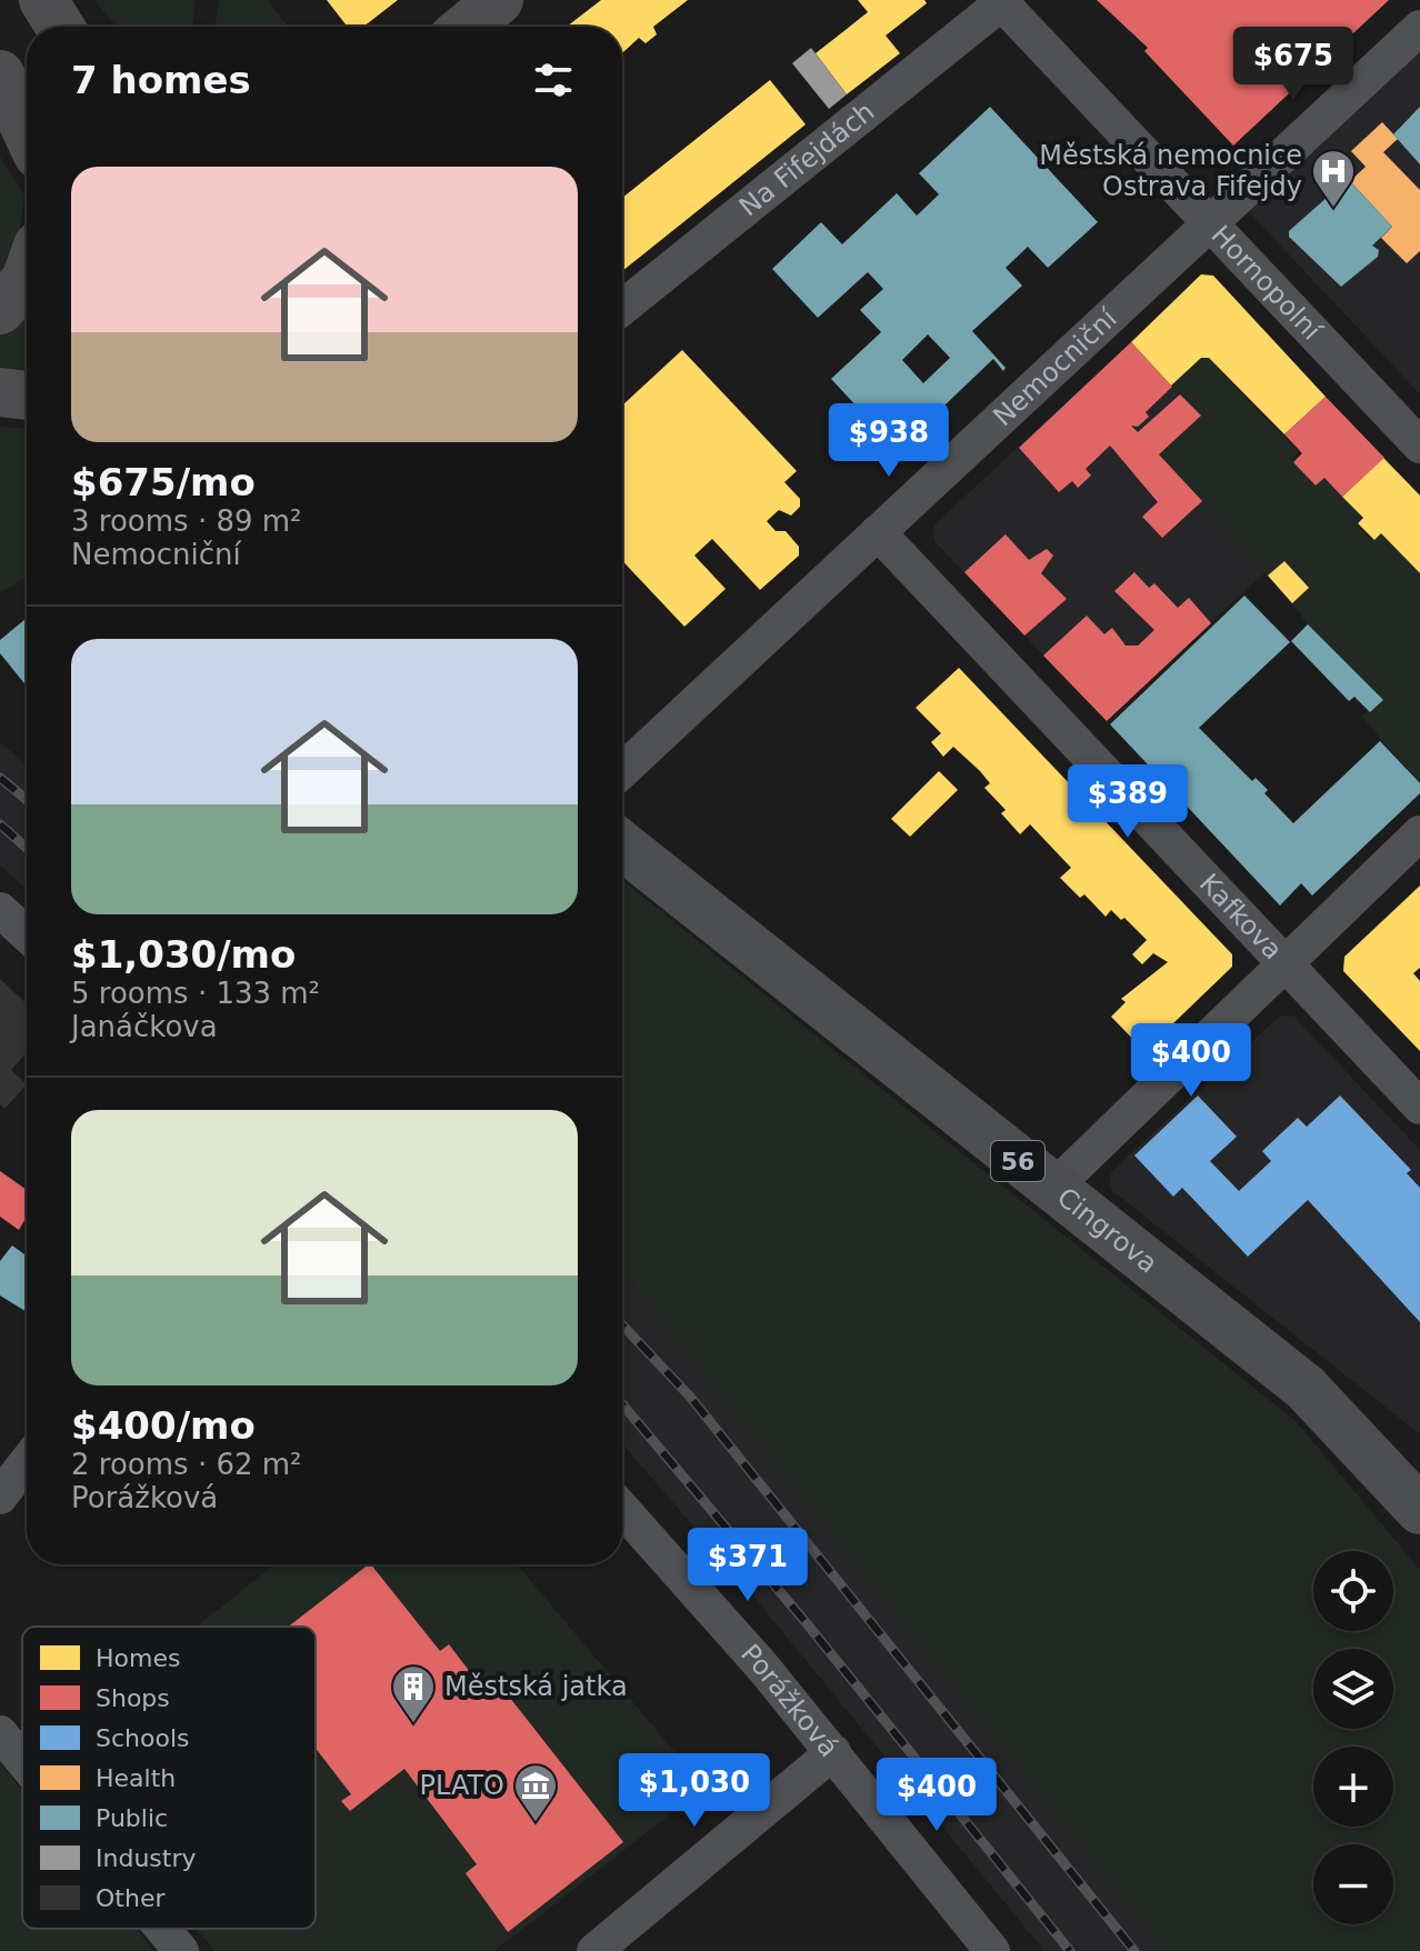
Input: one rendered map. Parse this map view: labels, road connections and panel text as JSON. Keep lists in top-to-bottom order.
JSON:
{
  "streets": {
    "main road": ["56", "Cingrova"],
    "street": [
      "Na Fifejdách",
      "Hornopolní",
      "Nemocniční",
      "Kafkova",
      "Porážková"
    ]
  },
  "crossings": [
    ["Na Fifejdách", "Hornopolní"],
    ["Hornopolní", "Nemocniční"],
    ["Nemocniční", "Kafkova"]
  ],
  "places": {
    "hospital": ["Městská nemocnice Ostrava Fifejdy"],
    "building": ["Městská jatka"],
    "museum": ["PLATO"]
  },
  "legend": [
    "Homes",
    "Shops",
    "Schools",
    "Health",
    "Public",
    "Industry",
    "Other"
  ],
  "page": {
    "price": [
      "$675",
      "$938",
      "$389",
      "$400",
      "$371",
      "$1,030",
      "$400"
    ],
    "heading": "7 homes",
    "list": [
      {
        "name": "$675/mo",
        "note": "3 rooms · 89 m² · Nemocniční"
      },
      {
        "name": "$1,030/mo",
        "note": "5 rooms · 133 m² · Janáčkova"
      },
      {
        "name": "$400/mo",
        "note": "2 rooms · 62 m² · Porážková"
      }
    ],
    "map_buttons": ["+", "−"]
  }
}
